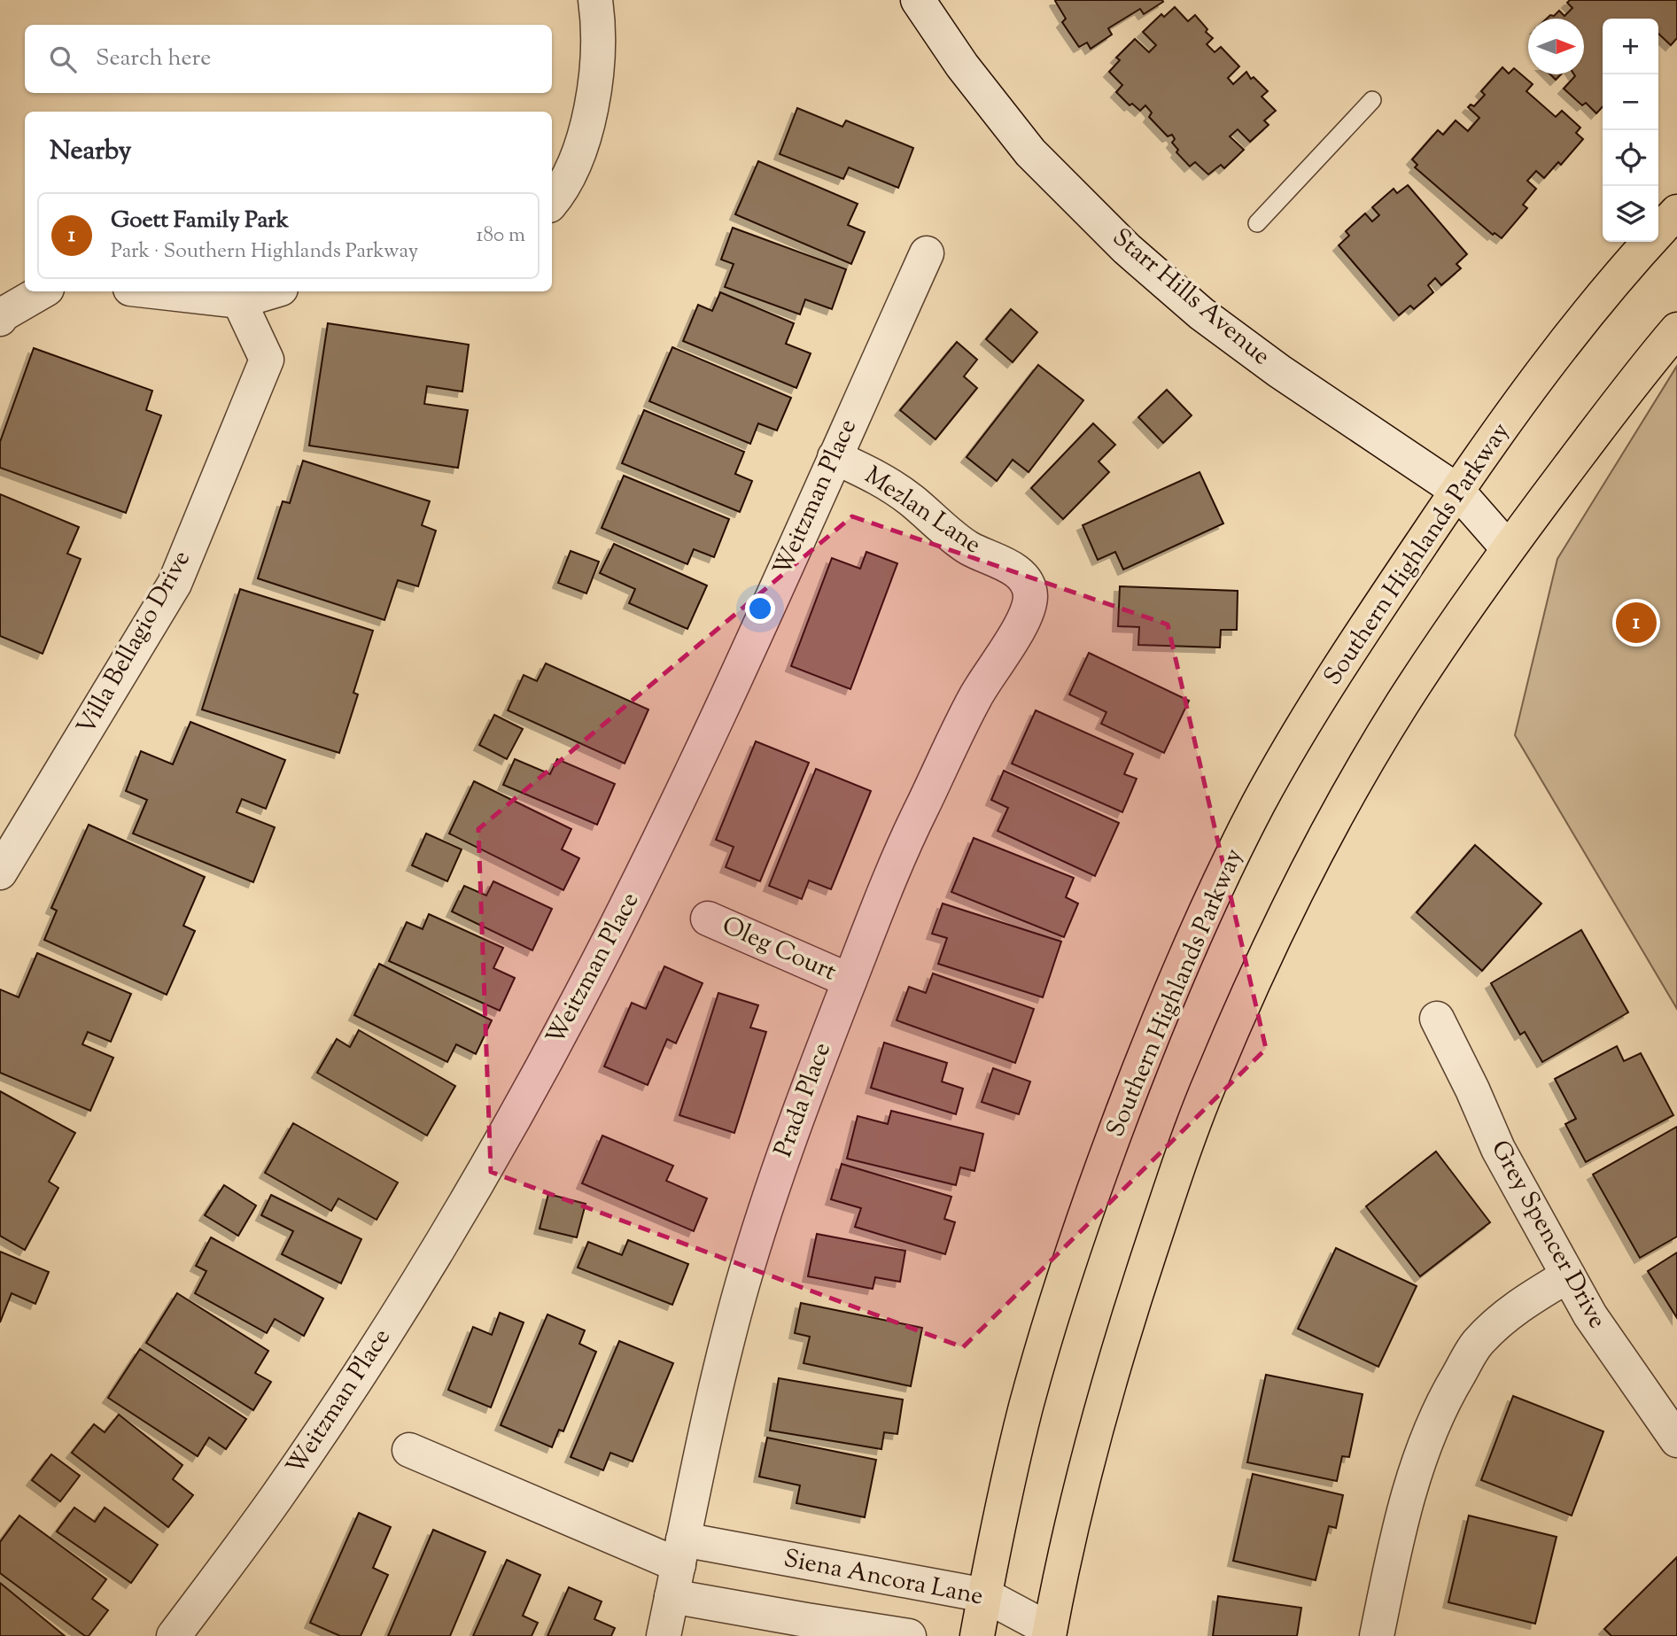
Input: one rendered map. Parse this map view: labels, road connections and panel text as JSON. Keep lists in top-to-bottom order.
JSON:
{
  "streets": {
    "main road": ["Southern Highlands Parkway"],
    "street": [
      "Starr Hills Avenue",
      "Weitzman Place",
      "Mezlan Lane",
      "Villa Bellagio Drive",
      "Oleg Court",
      "Prada Place",
      "Grey Spencer Drive",
      "Siena Ancora Lane"
    ]
  },
  "crossings": [
    ["Starr Hills Avenue", "Southern Highlands Parkway"],
    ["Weitzman Place", "Mezlan Lane"],
    ["Mezlan Lane", "Prada Place"],
    ["Southern Highlands Parkway", "Siena Ancora Lane"],
    ["Oleg Court", "Prada Place"],
    ["Prada Place", "Siena Ancora Lane"]
  ],
  "north": "right",
  "page": {
    "map_buttons": ["+", "−"],
    "search": "Search here",
    "heading": "Nearby",
    "list": [
      {
        "mark": "1",
        "name": "Goett Family Park",
        "note": "Park · Southern Highlands Parkway",
        "value": "180 m"
      }
    ],
    "pins": "1"
  }
}
